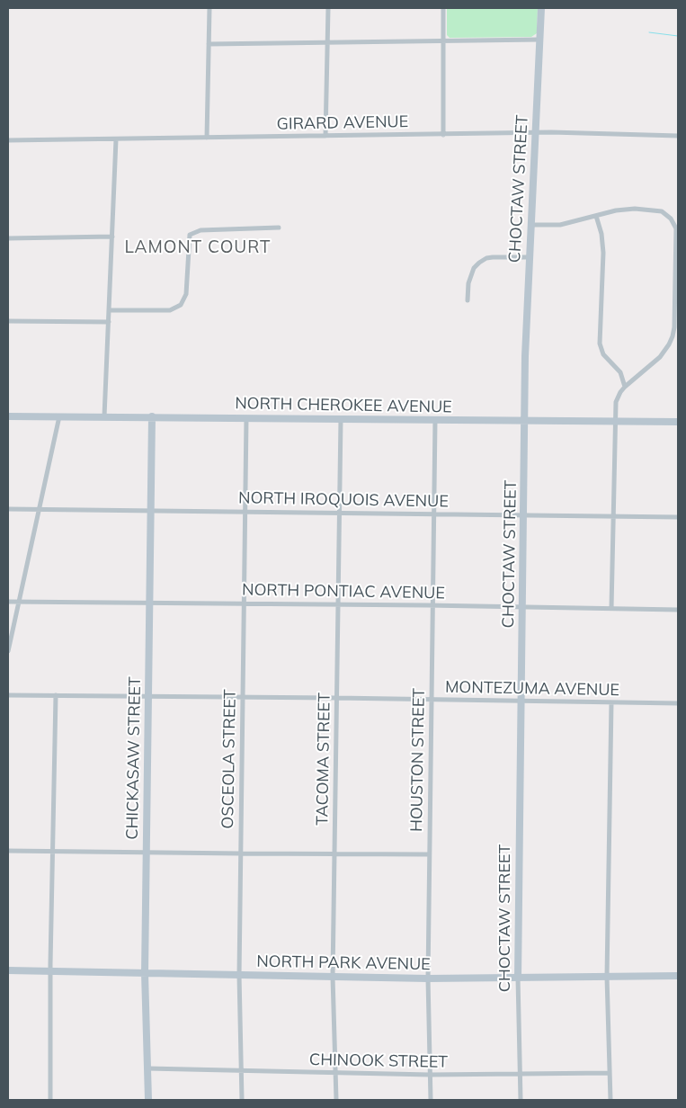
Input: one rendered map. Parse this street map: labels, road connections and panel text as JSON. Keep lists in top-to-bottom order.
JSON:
{
  "streets": {
    "street": [
      "GIRARD AVENUE",
      "CHOCTAW STREET",
      "NORTH CHEROKEE AVENUE",
      "NORTH IROQUOIS AVENUE",
      "NORTH PONTIAC AVENUE",
      "MONTEZUMA AVENUE",
      "CHICKASAW STREET",
      "OSCEOLA STREET",
      "TACOMA STREET",
      "HOUSTON STREET",
      "NORTH PARK AVENUE",
      "CHINOOK STREET"
    ]
  },
  "crossings": [
    ["GIRARD AVENUE", "CHOCTAW STREET"],
    ["CHOCTAW STREET", "NORTH CHEROKEE AVENUE"],
    ["CHOCTAW STREET", "NORTH IROQUOIS AVENUE"],
    ["CHOCTAW STREET", "NORTH PONTIAC AVENUE"],
    ["CHOCTAW STREET", "MONTEZUMA AVENUE"],
    ["CHOCTAW STREET", "NORTH PARK AVENUE"],
    ["CHOCTAW STREET", "CHINOOK STREET"],
    ["NORTH CHEROKEE AVENUE", "CHICKASAW STREET"],
    ["NORTH CHEROKEE AVENUE", "OSCEOLA STREET"],
    ["NORTH CHEROKEE AVENUE", "TACOMA STREET"],
    ["NORTH CHEROKEE AVENUE", "HOUSTON STREET"],
    ["NORTH IROQUOIS AVENUE", "CHICKASAW STREET"],
    ["NORTH IROQUOIS AVENUE", "OSCEOLA STREET"],
    ["NORTH IROQUOIS AVENUE", "TACOMA STREET"],
    ["NORTH IROQUOIS AVENUE", "HOUSTON STREET"],
    ["NORTH PONTIAC AVENUE", "CHICKASAW STREET"],
    ["NORTH PONTIAC AVENUE", "OSCEOLA STREET"],
    ["NORTH PONTIAC AVENUE", "TACOMA STREET"],
    ["NORTH PONTIAC AVENUE", "HOUSTON STREET"],
    ["MONTEZUMA AVENUE", "CHICKASAW STREET"],
    ["MONTEZUMA AVENUE", "OSCEOLA STREET"],
    ["MONTEZUMA AVENUE", "TACOMA STREET"],
    ["MONTEZUMA AVENUE", "HOUSTON STREET"],
    ["CHICKASAW STREET", "NORTH PARK AVENUE"],
    ["CHICKASAW STREET", "CHINOOK STREET"],
    ["OSCEOLA STREET", "NORTH PARK AVENUE"],
    ["OSCEOLA STREET", "CHINOOK STREET"],
    ["TACOMA STREET", "NORTH PARK AVENUE"],
    ["TACOMA STREET", "CHINOOK STREET"],
    ["HOUSTON STREET", "NORTH PARK AVENUE"],
    ["HOUSTON STREET", "CHINOOK STREET"]
  ],
  "districts": ["LAMONT COURT"]
}
